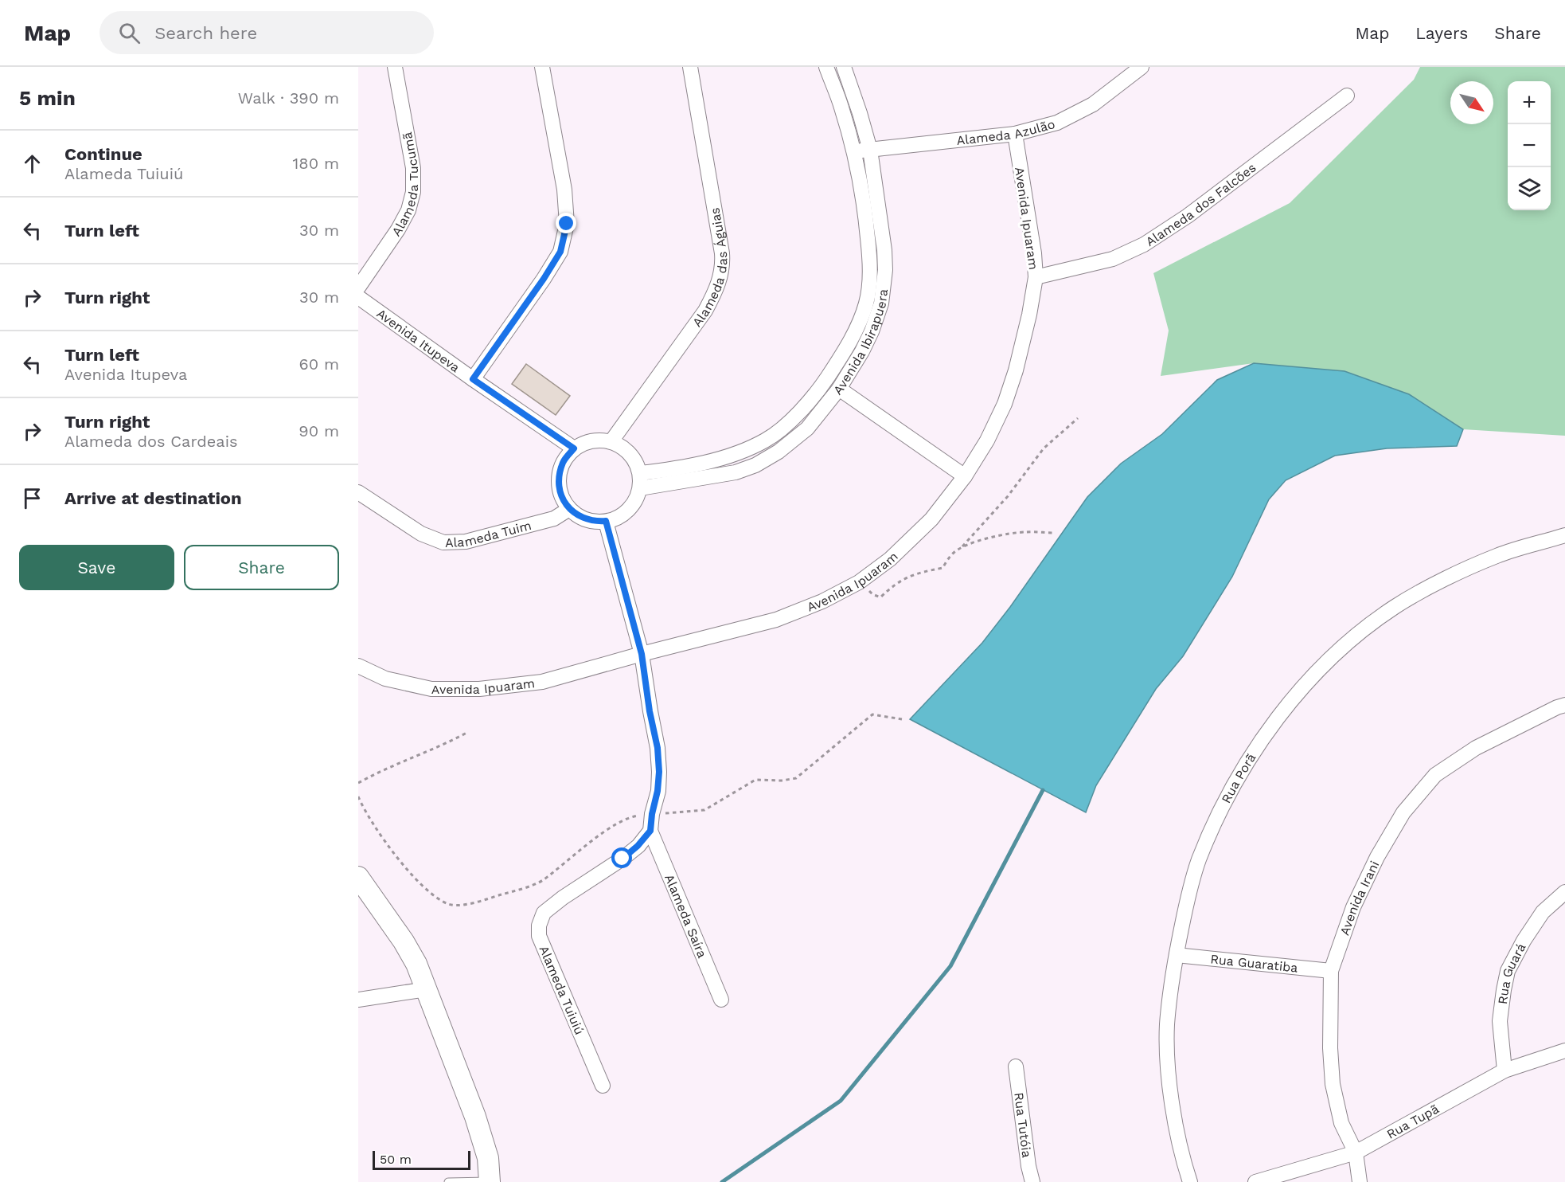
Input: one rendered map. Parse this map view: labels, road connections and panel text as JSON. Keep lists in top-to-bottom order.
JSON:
{
  "streets": {
    "street": [
      "Alameda Azulão",
      "Alameda Tucumã",
      "Alameda dos Falcões",
      "Avenida Ipuaram",
      "Alameda das Águias",
      "Avenida Ibirapuera",
      "Avenida Itupeva",
      "Alameda Tuim",
      "Rua Porã",
      "Avenida Irani",
      "Alameda Saíra",
      "Rua Guaratiba",
      "Rua Guará",
      "Alameda Tuiuiú",
      "Rua Tupã",
      "Rua Tutóia"
    ]
  },
  "crossings": [
    ["Alameda Azulão", "Avenida Ipuaram"],
    ["Alameda Azulão", "Avenida Ibirapuera"],
    ["Alameda dos Falcões", "Avenida Ipuaram"],
    ["Alameda das Águias", "Avenida Ibirapuera"],
    ["Alameda das Águias", "Avenida Itupeva"],
    ["Alameda das Águias", "Alameda Tuim"],
    ["Avenida Ibirapuera", "Avenida Itupeva"],
    ["Avenida Ibirapuera", "Alameda Tuim"],
    ["Avenida Itupeva", "Alameda Tuim"],
    ["Rua Porã", "Rua Guaratiba"],
    ["Avenida Irani", "Rua Guaratiba"],
    ["Avenida Irani", "Rua Tupã"],
    ["Alameda Saíra", "Alameda Tuiuiú"],
    ["Rua Guará", "Rua Tupã"]
  ],
  "scale_bar": "50 m",
  "north": "bottom right",
  "page": {
    "header": "Map",
    "search": "Search here",
    "nav": ["Map", "Layers", "Share"],
    "heading": ["5 min", "Walk · 390 m"],
    "map_buttons": ["+", "−"],
    "list": [
      ["Continue", "Alameda Tuiuiú", "180 m"],
      ["Turn left", "30 m"],
      ["Turn right", "30 m"],
      ["Turn left", "Avenida Itupeva", "60 m"],
      ["Turn right", "Alameda dos Cardeais", "90 m"],
      "Arrive at destination"
    ],
    "buttons": ["Save", "Share"],
    "scale": "50 m"
  }
}
